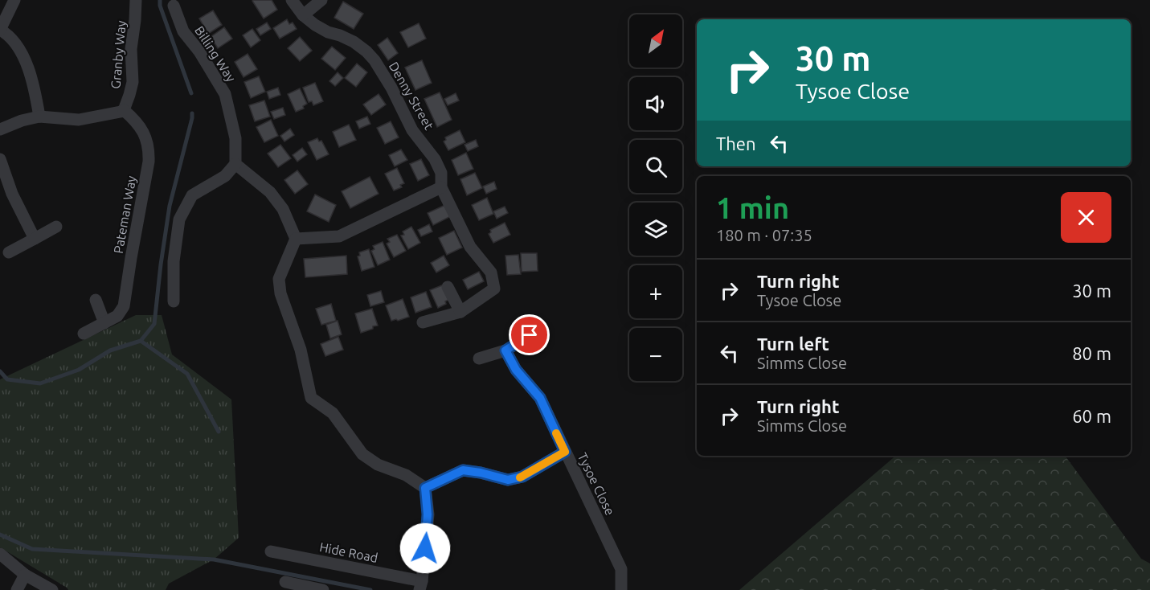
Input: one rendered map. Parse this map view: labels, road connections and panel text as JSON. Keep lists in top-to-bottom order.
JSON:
{
  "streets": {
    "street": [
      "Billing Way",
      "Granby Way",
      "Denny Street",
      "Pateman Way",
      "Tysoe Close",
      "Hide Road"
    ]
  },
  "crossings": [
    ["Granby Way", "Pateman Way"]
  ],
  "north": "top right",
  "page": {
    "map_buttons": ["+", "−"],
    "turn": ["30 m", "Tysoe Close"],
    "then": "Then",
    "heading": ["1 min", "180 m · 07:35"],
    "list": [
      {
        "name": "Turn right",
        "note": "Tysoe Close",
        "value": "30 m"
      },
      {
        "name": "Turn left",
        "note": "Simms Close",
        "value": "80 m"
      },
      {
        "name": "Turn right",
        "note": "Simms Close",
        "value": "60 m"
      }
    ]
  }
}
